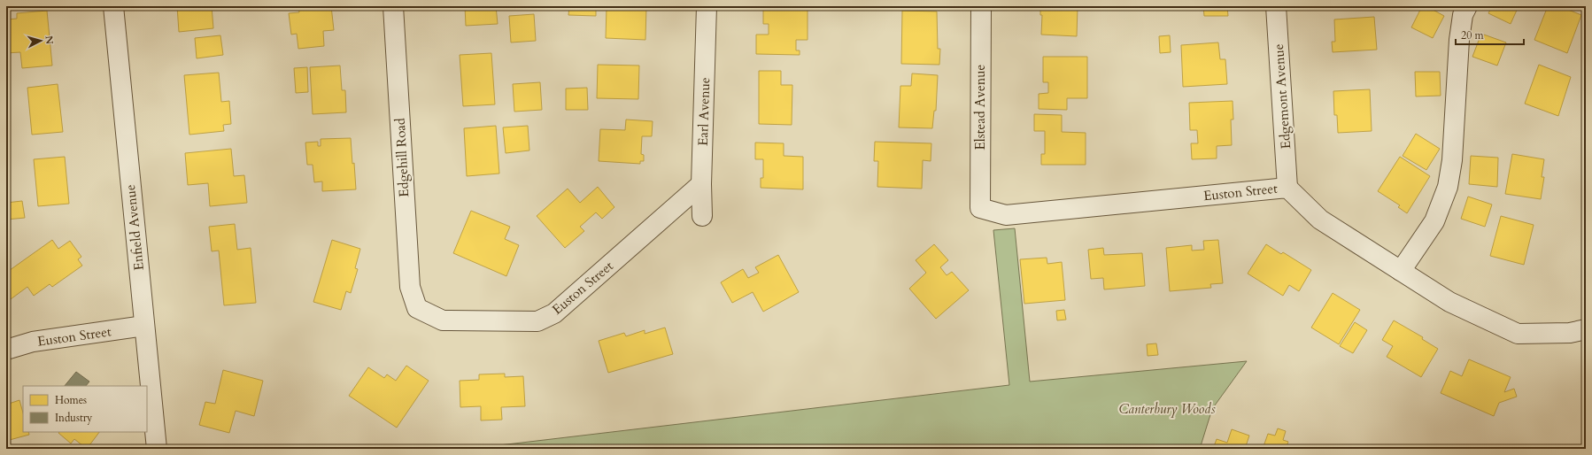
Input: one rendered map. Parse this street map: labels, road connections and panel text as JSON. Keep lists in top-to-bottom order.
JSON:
{
  "streets": {
    "street": [
      "Edgemont Avenue",
      "Elstead Avenue",
      "Earl Avenue",
      "Edgehill Road",
      "Euston Street",
      "Enfield Avenue"
    ]
  },
  "crossings": [
    ["Edgemont Avenue", "Euston Street"],
    ["Elstead Avenue", "Euston Street"],
    ["Earl Avenue", "Euston Street"],
    ["Edgehill Road", "Euston Street"],
    ["Euston Street", "Enfield Avenue"]
  ],
  "parks": ["Canterbury Woods"],
  "legend": ["Homes", "Industry"],
  "scale_bar": "20 m",
  "north": "right"
}
